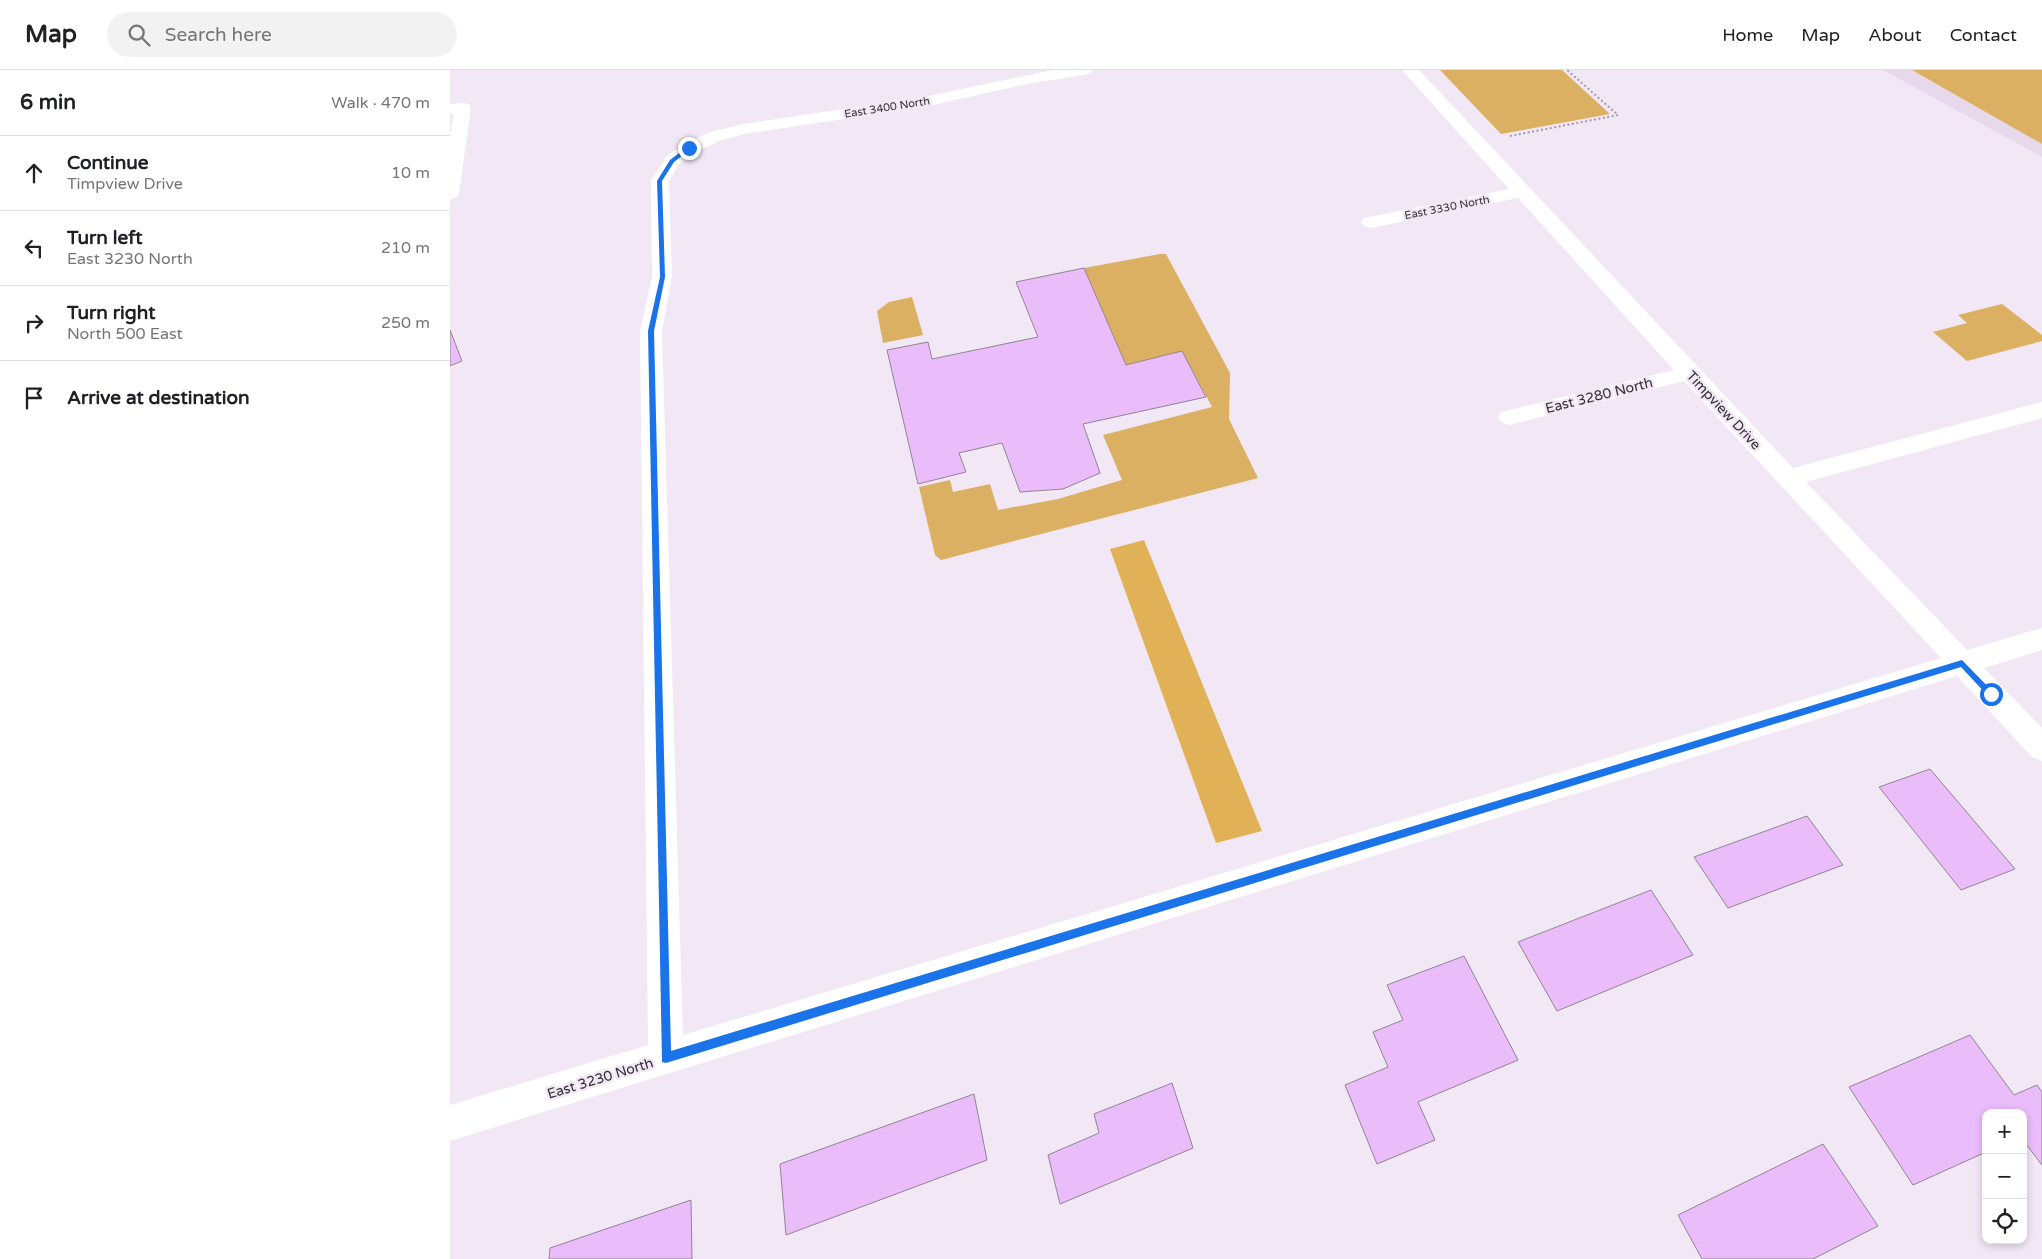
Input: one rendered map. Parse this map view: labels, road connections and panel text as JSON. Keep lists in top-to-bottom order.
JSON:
{
  "streets": {
    "street": [
      "East 3400 North",
      "East 3330 North",
      "East 3280 North",
      "Timpview Drive",
      "East 3230 North"
    ]
  },
  "crossings": [
    ["East 3400 North", "East 3230 North"],
    ["East 3330 North", "Timpview Drive"],
    ["East 3280 North", "Timpview Drive"],
    ["Timpview Drive", "East 3230 North"]
  ],
  "page": {
    "header": "Map",
    "search": "Search here",
    "nav": [
      "Home",
      "Map",
      "About",
      "Contact"
    ],
    "heading": ["6 min", "Walk · 470 m"],
    "list": [
      ["Continue", "Timpview Drive", "10 m"],
      ["Turn left", "East 3230 North", "210 m"],
      ["Turn right", "North 500 East", "250 m"],
      "Arrive at destination"
    ],
    "map_buttons": ["+", "−"]
  }
}
